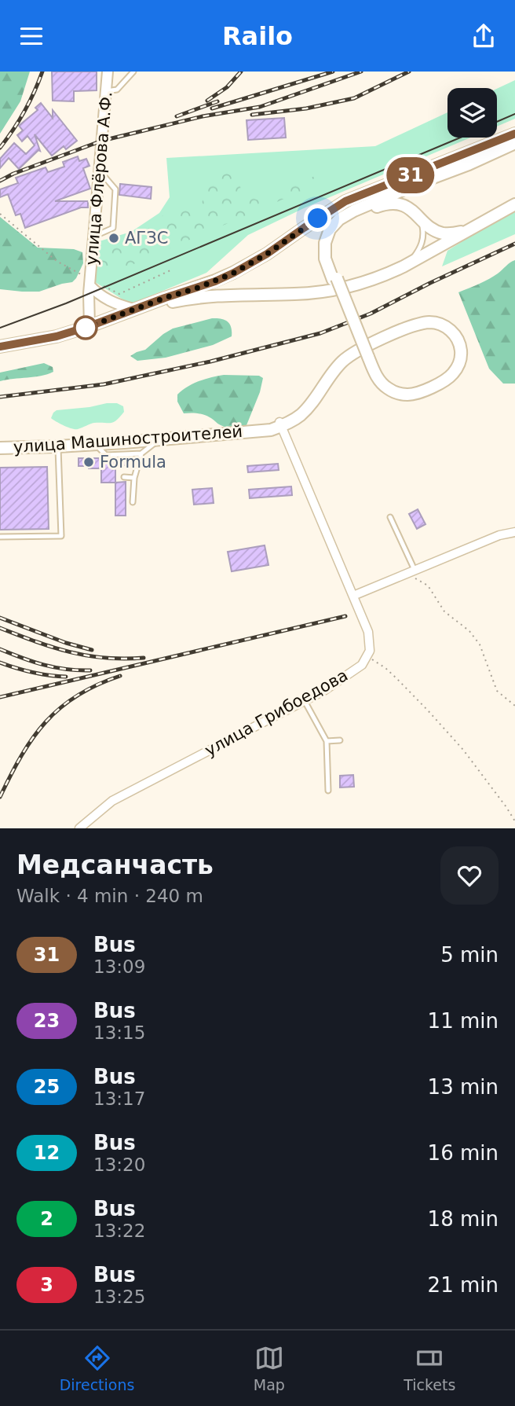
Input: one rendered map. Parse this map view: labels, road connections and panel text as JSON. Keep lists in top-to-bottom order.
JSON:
{
  "streets": {
    "main road": ["улица Машиностроителей"],
    "street": ["улица Флёрова А.Ф.", "улица Грибоедова"]
  },
  "places": ["АГЗС", "Formula"],
  "lines": ["bus line 31"],
  "page": {
    "header": "Railo",
    "on_map": "31",
    "heading": ["Медсанчасть", "Walk · 4 min · 240 m"],
    "list": [
      {
        "mark": "31",
        "name": "Bus",
        "note": "13:09",
        "value": "5 min"
      },
      {
        "mark": "23",
        "name": "Bus",
        "note": "13:15",
        "value": "11 min"
      },
      {
        "mark": "25",
        "name": "Bus",
        "note": "13:17",
        "value": "13 min"
      },
      {
        "mark": "12",
        "name": "Bus",
        "note": "13:20",
        "value": "16 min"
      },
      {
        "mark": "2",
        "name": "Bus",
        "note": "13:22",
        "value": "18 min"
      },
      {
        "mark": "3",
        "name": "Bus",
        "note": "13:25",
        "value": "21 min"
      }
    ],
    "tabs": ["Directions", "Map", "Tickets"]
  }
}
